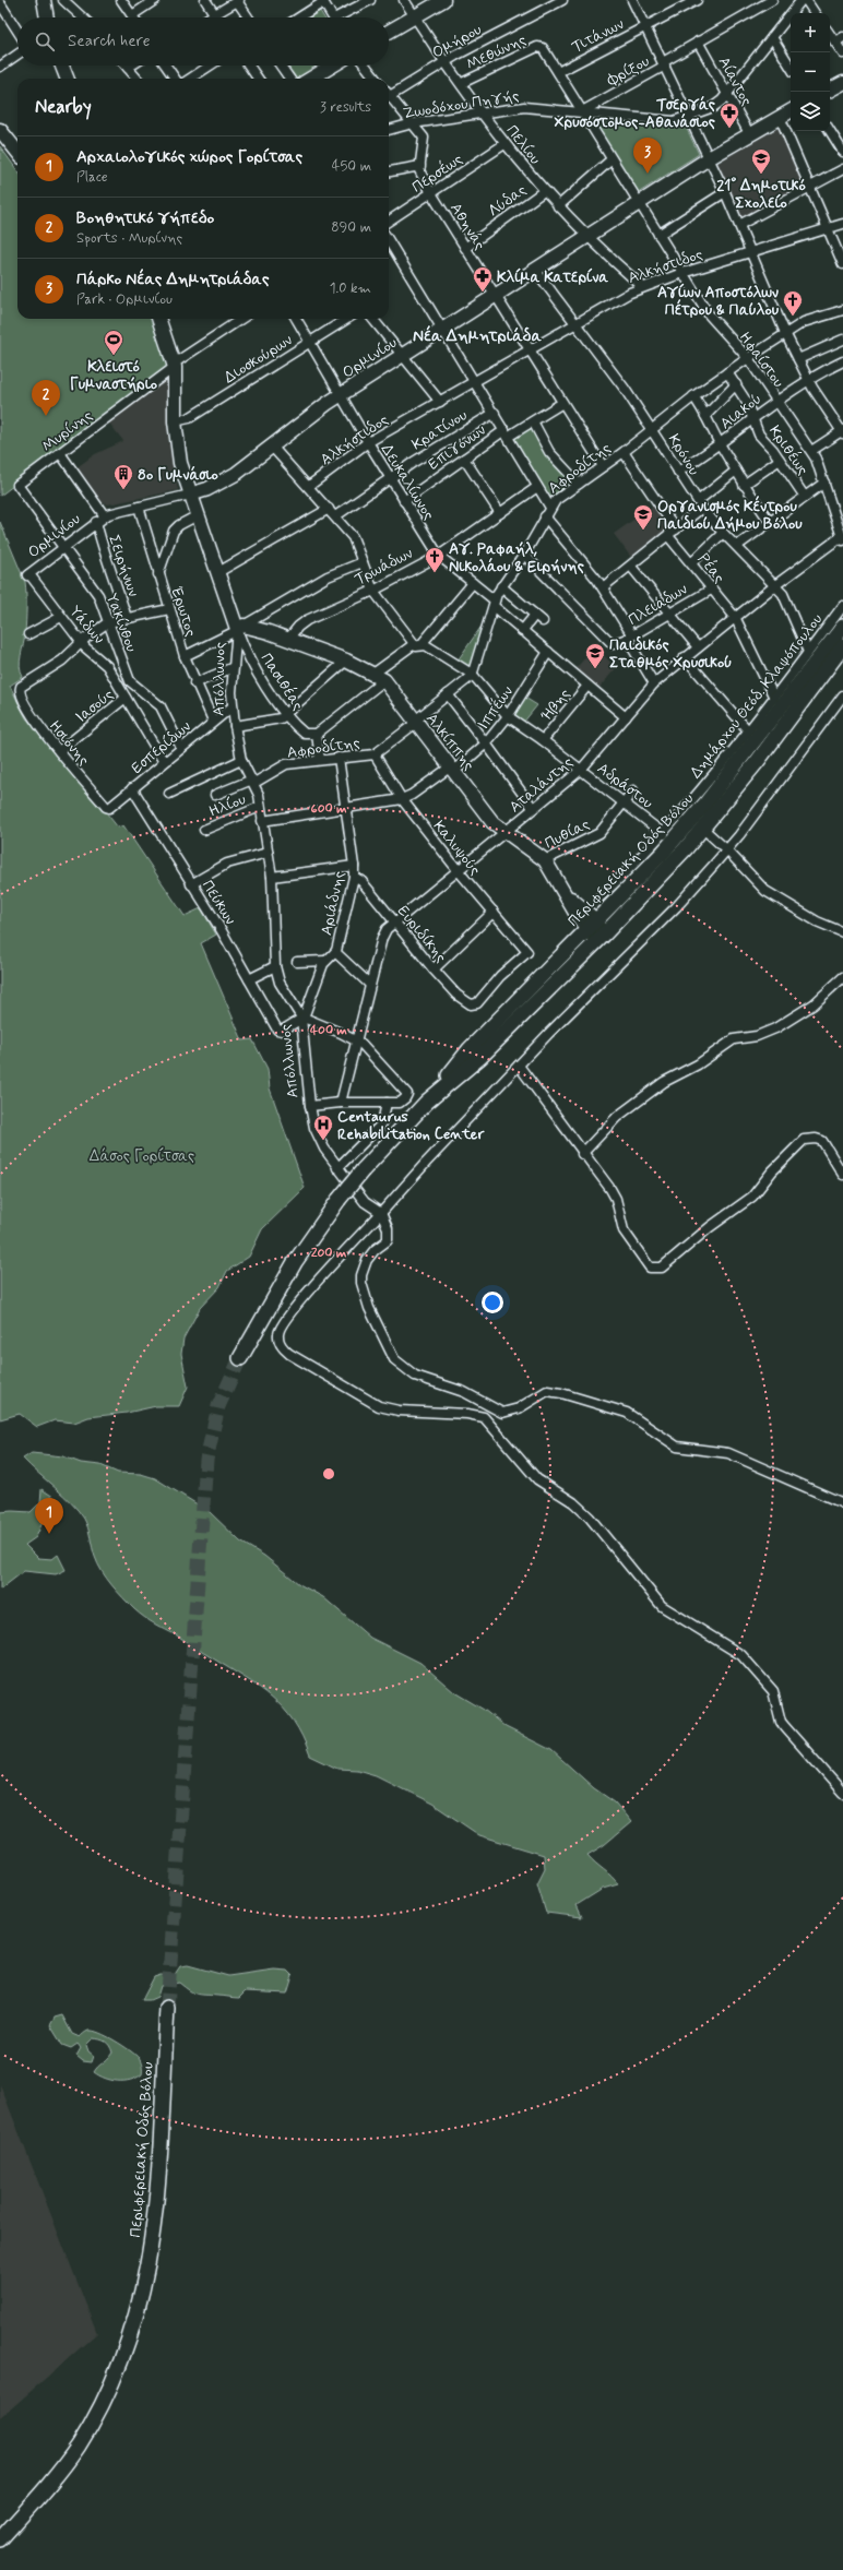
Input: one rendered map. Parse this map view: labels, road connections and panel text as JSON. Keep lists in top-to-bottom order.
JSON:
{
  "streets": {
    "main road": ["Περιφερειακή Οδός Βόλου"],
    "street": [
      "Τιτάνων",
      "Ομήρου",
      "Μεθώνης",
      "Φρίξου",
      "Αίαντος",
      "Ζωοδόχου Πηγής",
      "Πελίου",
      "Περσέως",
      "Λύδας",
      "Αθηνάς",
      "Αλκήστιδος",
      "Ορμινίου",
      "Διοσκούρων",
      "Ηφαίστου",
      "Αιακού",
      "Κρατίνου",
      "Μυρίνης",
      "Επιγόνων",
      "Κριθέως",
      "Κρόνου",
      "Αφροδίτης",
      "Δευκαλίωνος",
      "Σειρήνων",
      "Τρωάδων",
      "Ρέας",
      "Πλειάδων",
      "Έρωτος",
      "Υακίνθου",
      "Υάδων",
      "Απόλλωνος",
      "Πασιθέας",
      "Δημάρχου Θεόδ. Κλαψόπουλου",
      "Ήβης",
      "Ιασούς",
      "Ιππέων",
      "Αλκίππης",
      "Ησιόνης",
      "Εσπερίδων",
      "Αταλάντης",
      "Αδράστου",
      "Ηλίου",
      "Πυθίας",
      "Καλυψούς",
      "Πεύκων",
      "Αριάδνης",
      "Ευριδίκης"
    ]
  },
  "crossings": [
    ["Τιτάνων", "Ηφαίστου"],
    ["Ομήρου", "Πελίου"],
    ["Μεθώνης", "Πελίου"],
    ["Μεθώνης", "Ηφαίστου"],
    ["Φρίξου", "Αίαντος"],
    ["Φρίξου", "Ζωοδόχου Πηγής"],
    ["Φρίξου", "Ηφαίστου"],
    ["Αίαντος", "Ζωοδόχου Πηγής"],
    ["Αίαντος", "Ορμινίου"],
    ["Ζωοδόχου Πηγής", "Πελίου"],
    ["Ζωοδόχου Πηγής", "Ηφαίστου"],
    ["Πελίου", "Περσέως"],
    ["Πελίου", "Λύδας"],
    ["Πελίου", "Αλκήστιδος"],
    ["Πελίου", "Ορμινίου"],
    ["Περσέως", "Αθηνάς"],
    ["Λύδας", "Αθηνάς"],
    ["Αθηνάς", "Αλκήστιδος"],
    ["Αθηνάς", "Ορμινίου"],
    ["Αθηνάς", "Επιγόνων"],
    ["Αθηνάς", "Αφροδίτης"],
    ["Αλκήστιδος", "Ηφαίστου"],
    ["Αλκήστιδος", "Κρόνου"],
    ["Αλκήστιδος", "Δευκαλίωνος"],
    ["Αλκήστιδος", "Αδράστου"],
    ["Ορμινίου", "Ηφαίστου"],
    ["Ορμινίου", "Κρόνου"],
    ["Ορμινίου", "Δευκαλίωνος"],
    ["Ορμινίου", "Σειρήνων"],
    ["Ορμινίου", "Έρωτος"],
    ["Ορμινίου", "Υακίνθου"],
    ["Ορμινίου", "Υάδων"],
    ["Ορμινίου", "Απόλλωνος"],
    ["Ορμινίου", "Αδράστου"],
    ["Διοσκούρων", "Δευκαλίωνος"],
    ["Διοσκούρων", "Απόλλωνος"],
    ["Ηφαίστου", "Αιακού"],
    ["Ηφαίστου", "Αφροδίτης"],
    ["Ηφαίστου", "Αταλάντης"],
    ["Αιακού", "Κριθέως"],
    ["Αιακού", "Κρόνου"],
    ["Κρατίνου", "Δευκαλίωνος"],
    ["Κρατίνου", "Αδράστου"],
    ["Μυρίνης", "Σειρήνων"],
    ["Μυρίνης", "Υακίνθου"],
    ["Μυρίνης", "Απόλλωνος"],
    ["Επιγόνων", "Δευκαλίωνος"],
    ["Κριθέως", "Αφροδίτης"],
    ["Κρόνου", "Αφροδίτης"],
    ["Κρόνου", "Δημάρχου Θεόδ. Κλαψόπουλου"],
    ["Κρόνου", "Αταλάντης"],
    ["Αφροδίτης", "Δευκαλίωνος"],
    ["Αφροδίτης", "Πλειάδων"],
    ["Αφροδίτης", "Απόλλωνος"],
    ["Αφροδίτης", "Αλκίππης"],
    ["Αφροδίτης", "Αδράστου"],
    ["Αφροδίτης", "Καλυψούς"],
    ["Αφροδίτης", "Αριάδνης"],
    ["Δευκαλίωνος", "Τρωάδων"],
    ["Δευκαλίωνος", "Ήβης"],
    ["Δευκαλίωνος", "Ιππέων"],
    ["Δευκαλίωνος", "Αταλάντης"],
    ["Τρωάδων", "Αλκίππης"],
    ["Τρωάδων", "Αδράστου"],
    ["Ρέας", "Πλειάδων"],
    ["Ρέας", "Δημάρχου Θεόδ. Κλαψόπουλου"],
    ["Ρέας", "Αταλάντης"],
    ["Έρωτος", "Εσπερίδων"],
    ["Υακίνθου", "Εσπερίδων"],
    ["Υάδων", "Ιασούς"],
    ["Υάδων", "Ησιόνης"],
    ["Υάδων", "Εσπερίδων"],
    ["Απόλλωνος", "Πασιθέας"],
    ["Απόλλωνος", "Εσπερίδων"],
    ["Απόλλωνος", "Ηλίου"],
    ["Απόλλωνος", "Πεύκων"],
    ["Απόλλωνος", "Αριάδνης"],
    ["Δημάρχου Θεόδ. Κλαψόπουλου", "Αδράστου"],
    ["Ήβης", "Αδράστου"],
    ["Ιασούς", "Ησιόνης"],
    ["Ιππέων", "Αλκίππης"],
    ["Ιππέων", "Αδράστου"],
    ["Ιππέων", "Καλυψούς"],
    ["Αλκίππης", "Αταλάντης"],
    ["Αλκίππης", "Πυθίας"],
    ["Αλκίππης", "Περιφερειακή Οδός Βόλου"],
    ["Ησιόνης", "Εσπερίδων"],
    ["Εσπερίδων", "Πεύκων"],
    ["Αταλάντης", "Αδράστου"],
    ["Αταλάντης", "Καλυψούς"],
    ["Αταλάντης", "Ευριδίκης"],
    ["Αδράστου", "Πυθίας"],
    ["Καλυψούς", "Ευριδίκης"],
    ["Πεύκων", "Αριάδνης"],
    ["Αριάδνης", "Ευριδίκης"]
  ],
  "districts": ["Νέα Δημητριάδα"],
  "parks": ["Δάσος Γορίτσας"],
  "places": {
    "pharmacy": ["Τσεργάς Χρυσόστομος-Αθανάσιος", "Κλίμα Κατερίνα"],
    "school or university": ["21° Δημοτικό Σχολείο", "Οργανισμός Κέντρου Παιδιού Δήμου Βόλου", "Παιδικός Σταθμός Χρυσικού"],
    "church": ["Αγίων Αποστόλων Πέτρου & Παύλου", "Αγ. Ραφαήλ, Νικολάου & Ειρήνης"],
    "sports": ["Κλειστό Γυμναστήριο"],
    "building": ["8ο Γυμνάσιο"],
    "hospital": ["Centaurus Rehabilitation Center"]
  },
  "page": {
    "map_buttons": ["+", "−"],
    "search": "Search here",
    "heading": ["Nearby", "3 results"],
    "list": [
      {
        "mark": "1",
        "name": "Αρχαιολογικός χώρος Γορίτσας",
        "note": "Place",
        "value": "450 m"
      },
      {
        "mark": "2",
        "name": "Βοηθητικό γήπεδο",
        "note": "Sports · Μυρίνης",
        "value": "890 m"
      },
      {
        "mark": "3",
        "name": "Πάρκο Νέας Δημητριάδας",
        "note": "Park · Ορμινίου",
        "value": "1.0 km"
      }
    ],
    "pins": ["3", "2", "1"]
  },
  "rings": ["600 m", "400 m", "200 m"]
}
